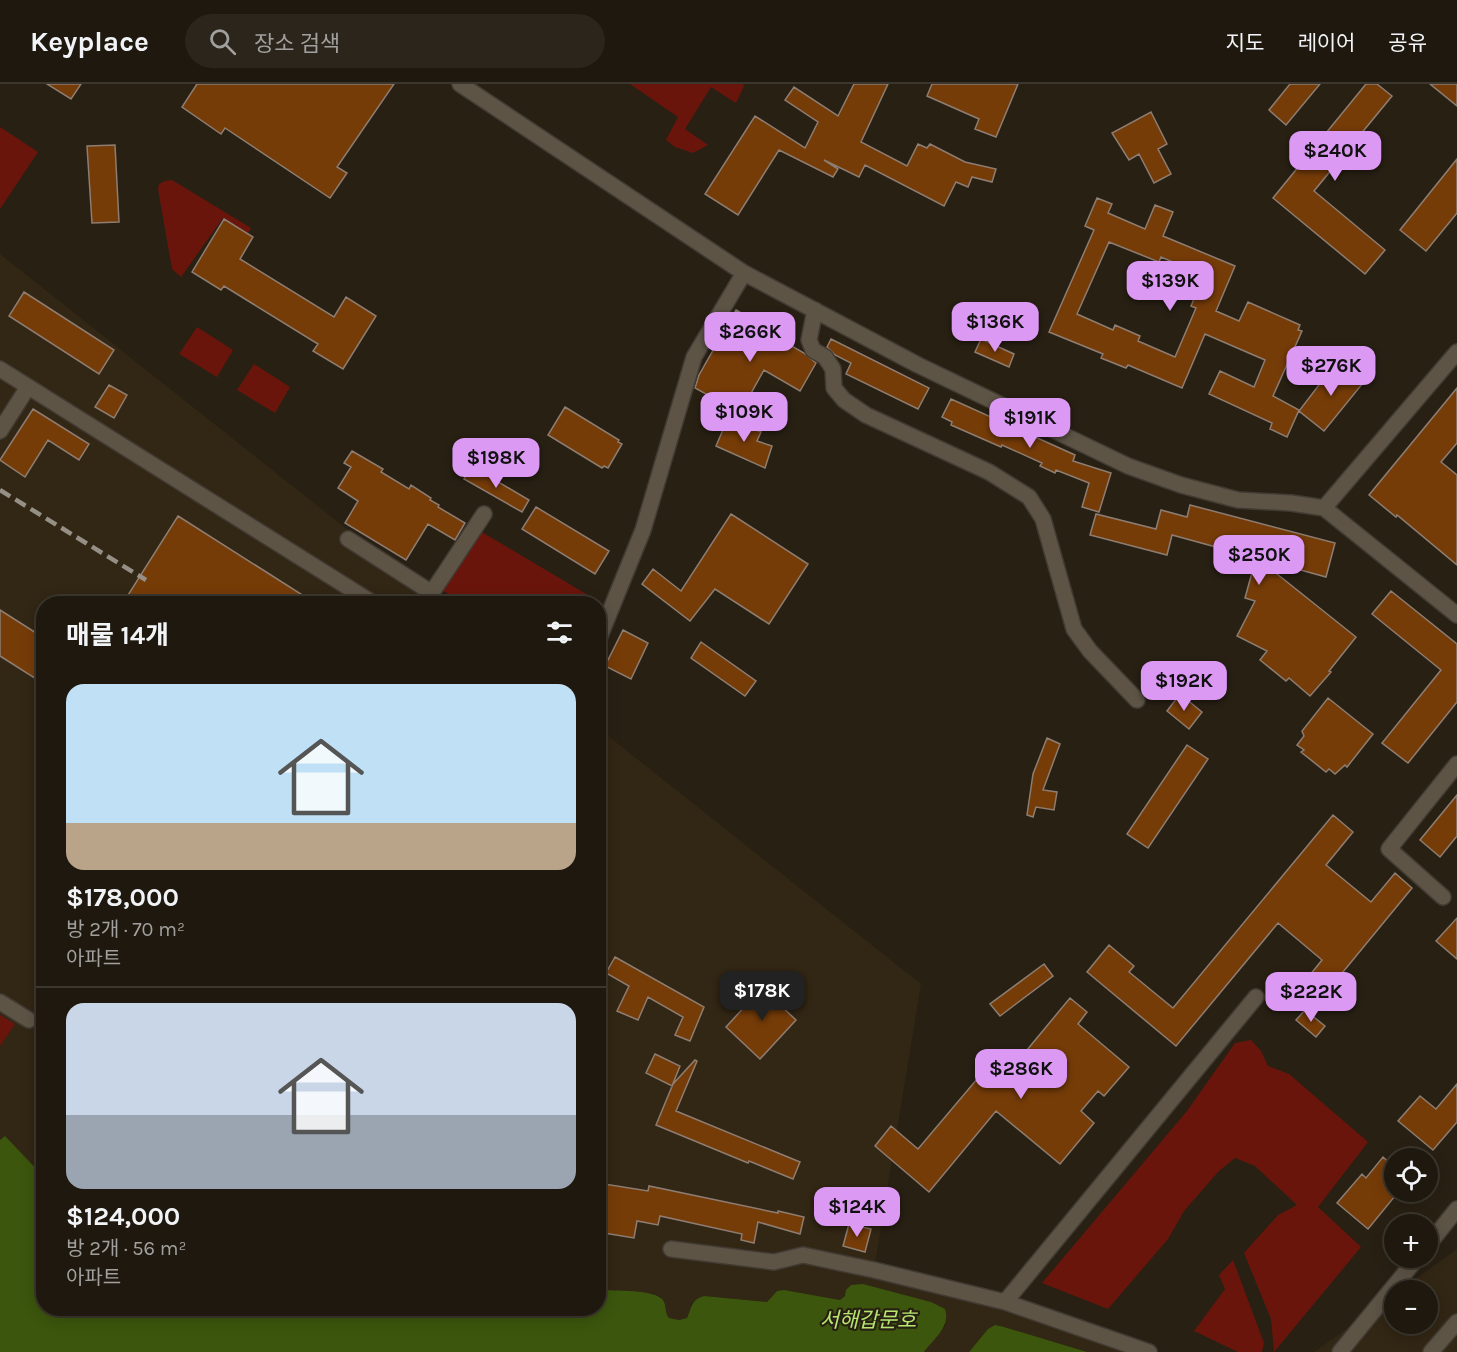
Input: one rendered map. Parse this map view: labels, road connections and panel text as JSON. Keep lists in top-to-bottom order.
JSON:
{
  "water": ["서해갑문호"],
  "page": {
    "header": "Keyplace",
    "search": "장소 검색",
    "nav": ["지도", "레이어", "공유"],
    "price": [
      "$240K",
      "$139K",
      "$136K",
      "$266K",
      "$276K",
      "$109K",
      "$191K",
      "$198K",
      "$250K",
      "$192K",
      "$178K",
      "$222K",
      "$286K",
      "$124K"
    ],
    "heading": "매물 14개",
    "list": [
      {
        "name": "$178,000",
        "note": "방 2개 · 70 m² · 아파트"
      },
      {
        "name": "$124,000",
        "note": "방 2개 · 56 m² · 아파트"
      }
    ],
    "map_buttons": ["+", "−"]
  }
}
